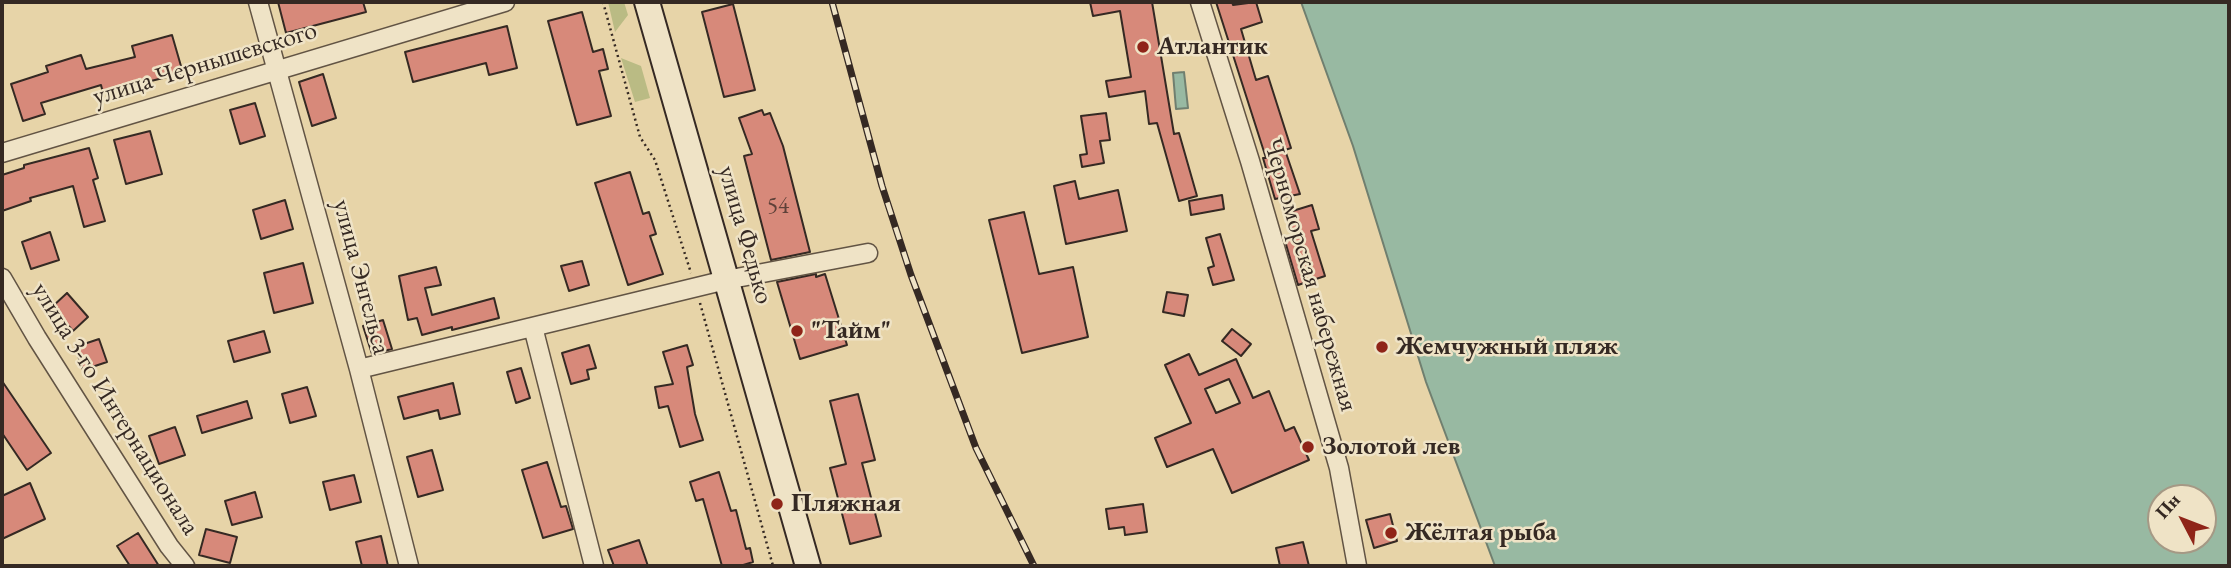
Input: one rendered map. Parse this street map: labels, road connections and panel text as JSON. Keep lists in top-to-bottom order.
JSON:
{
  "streets": {
    "main road": ["улица Федько"],
    "street": [
      "улица Чернышевского",
      "Черноморская набережная",
      "улица Энгельса",
      "улица 3-го Интернационала"
    ]
  },
  "crossings": [
    ["улица Чернышевского", "улица Энгельса"]
  ],
  "places": [
    "Атлантик",
    "\"Тайм\"",
    "Жемчужный пляж",
    "Золотой лев",
    "Пляжная",
    "Жёлтая рыба"
  ],
  "house_numbers": ["54"],
  "north": "top left"
}
